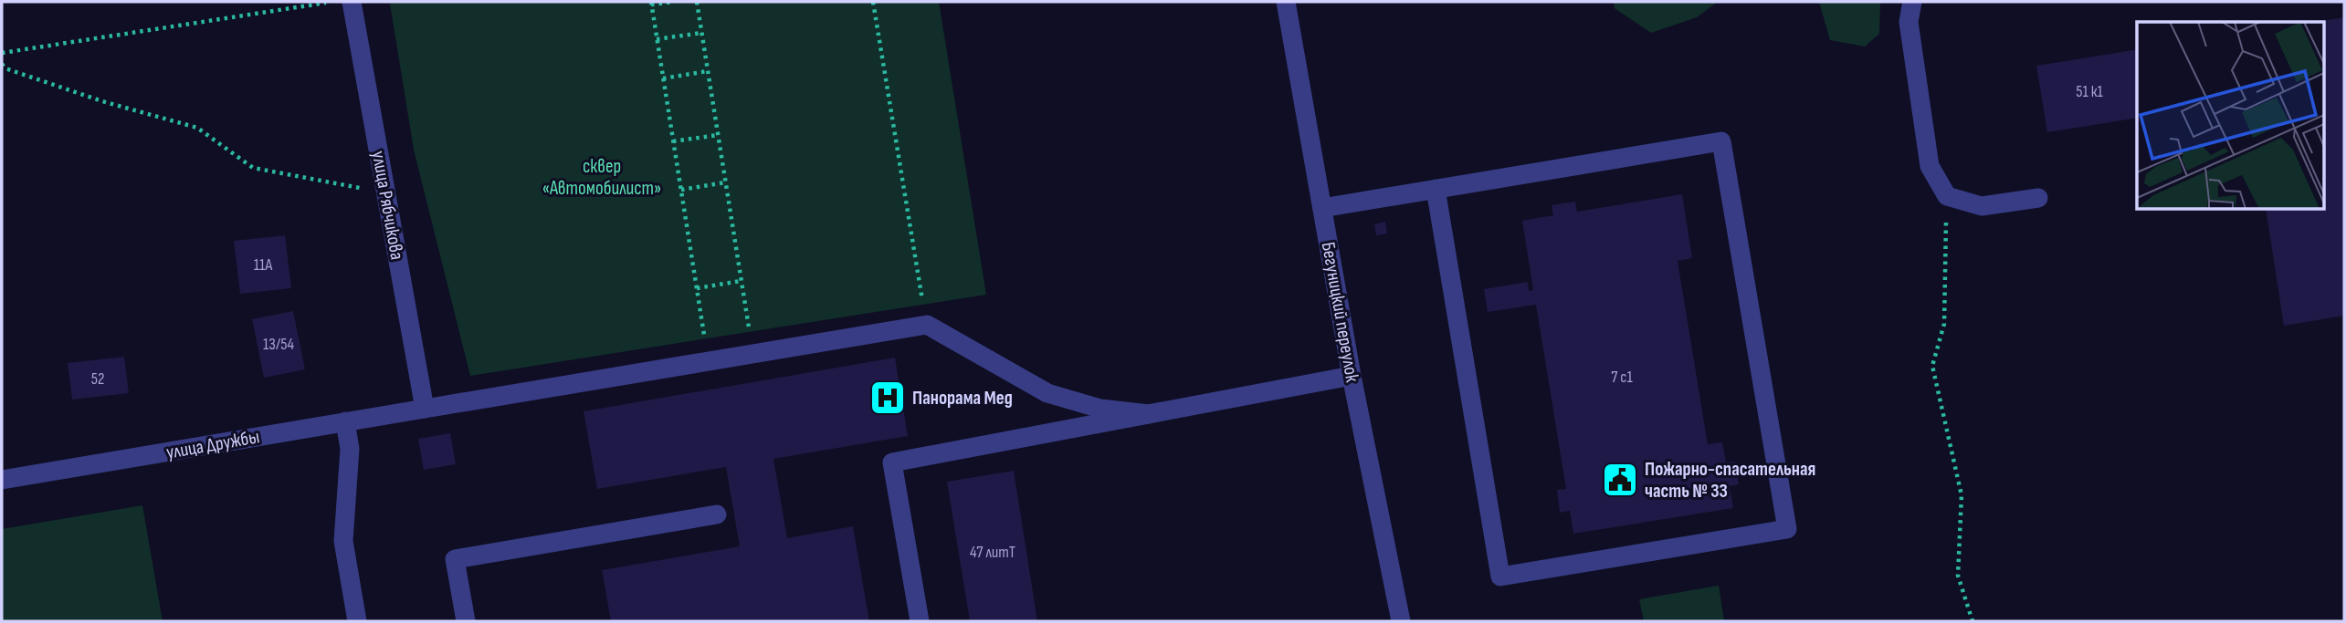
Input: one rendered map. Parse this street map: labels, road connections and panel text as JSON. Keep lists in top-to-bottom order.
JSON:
{
  "streets": {
    "street": ["улица Рябчикова", "Бегуницкий переулок", "улица Дружбы"]
  },
  "crossings": [
    ["улица Рябчикова", "улица Дружбы"]
  ],
  "parks": ["сквер «Автомобилист»"],
  "places": {
    "hospital": ["Панорама Мед"],
    "public building": ["Пожарно-спасательная часть № 33"]
  },
  "house_numbers": [
    "51 к1",
    "11А",
    "13/54",
    "7 с1",
    "52",
    "47 литТ"
  ]
}
